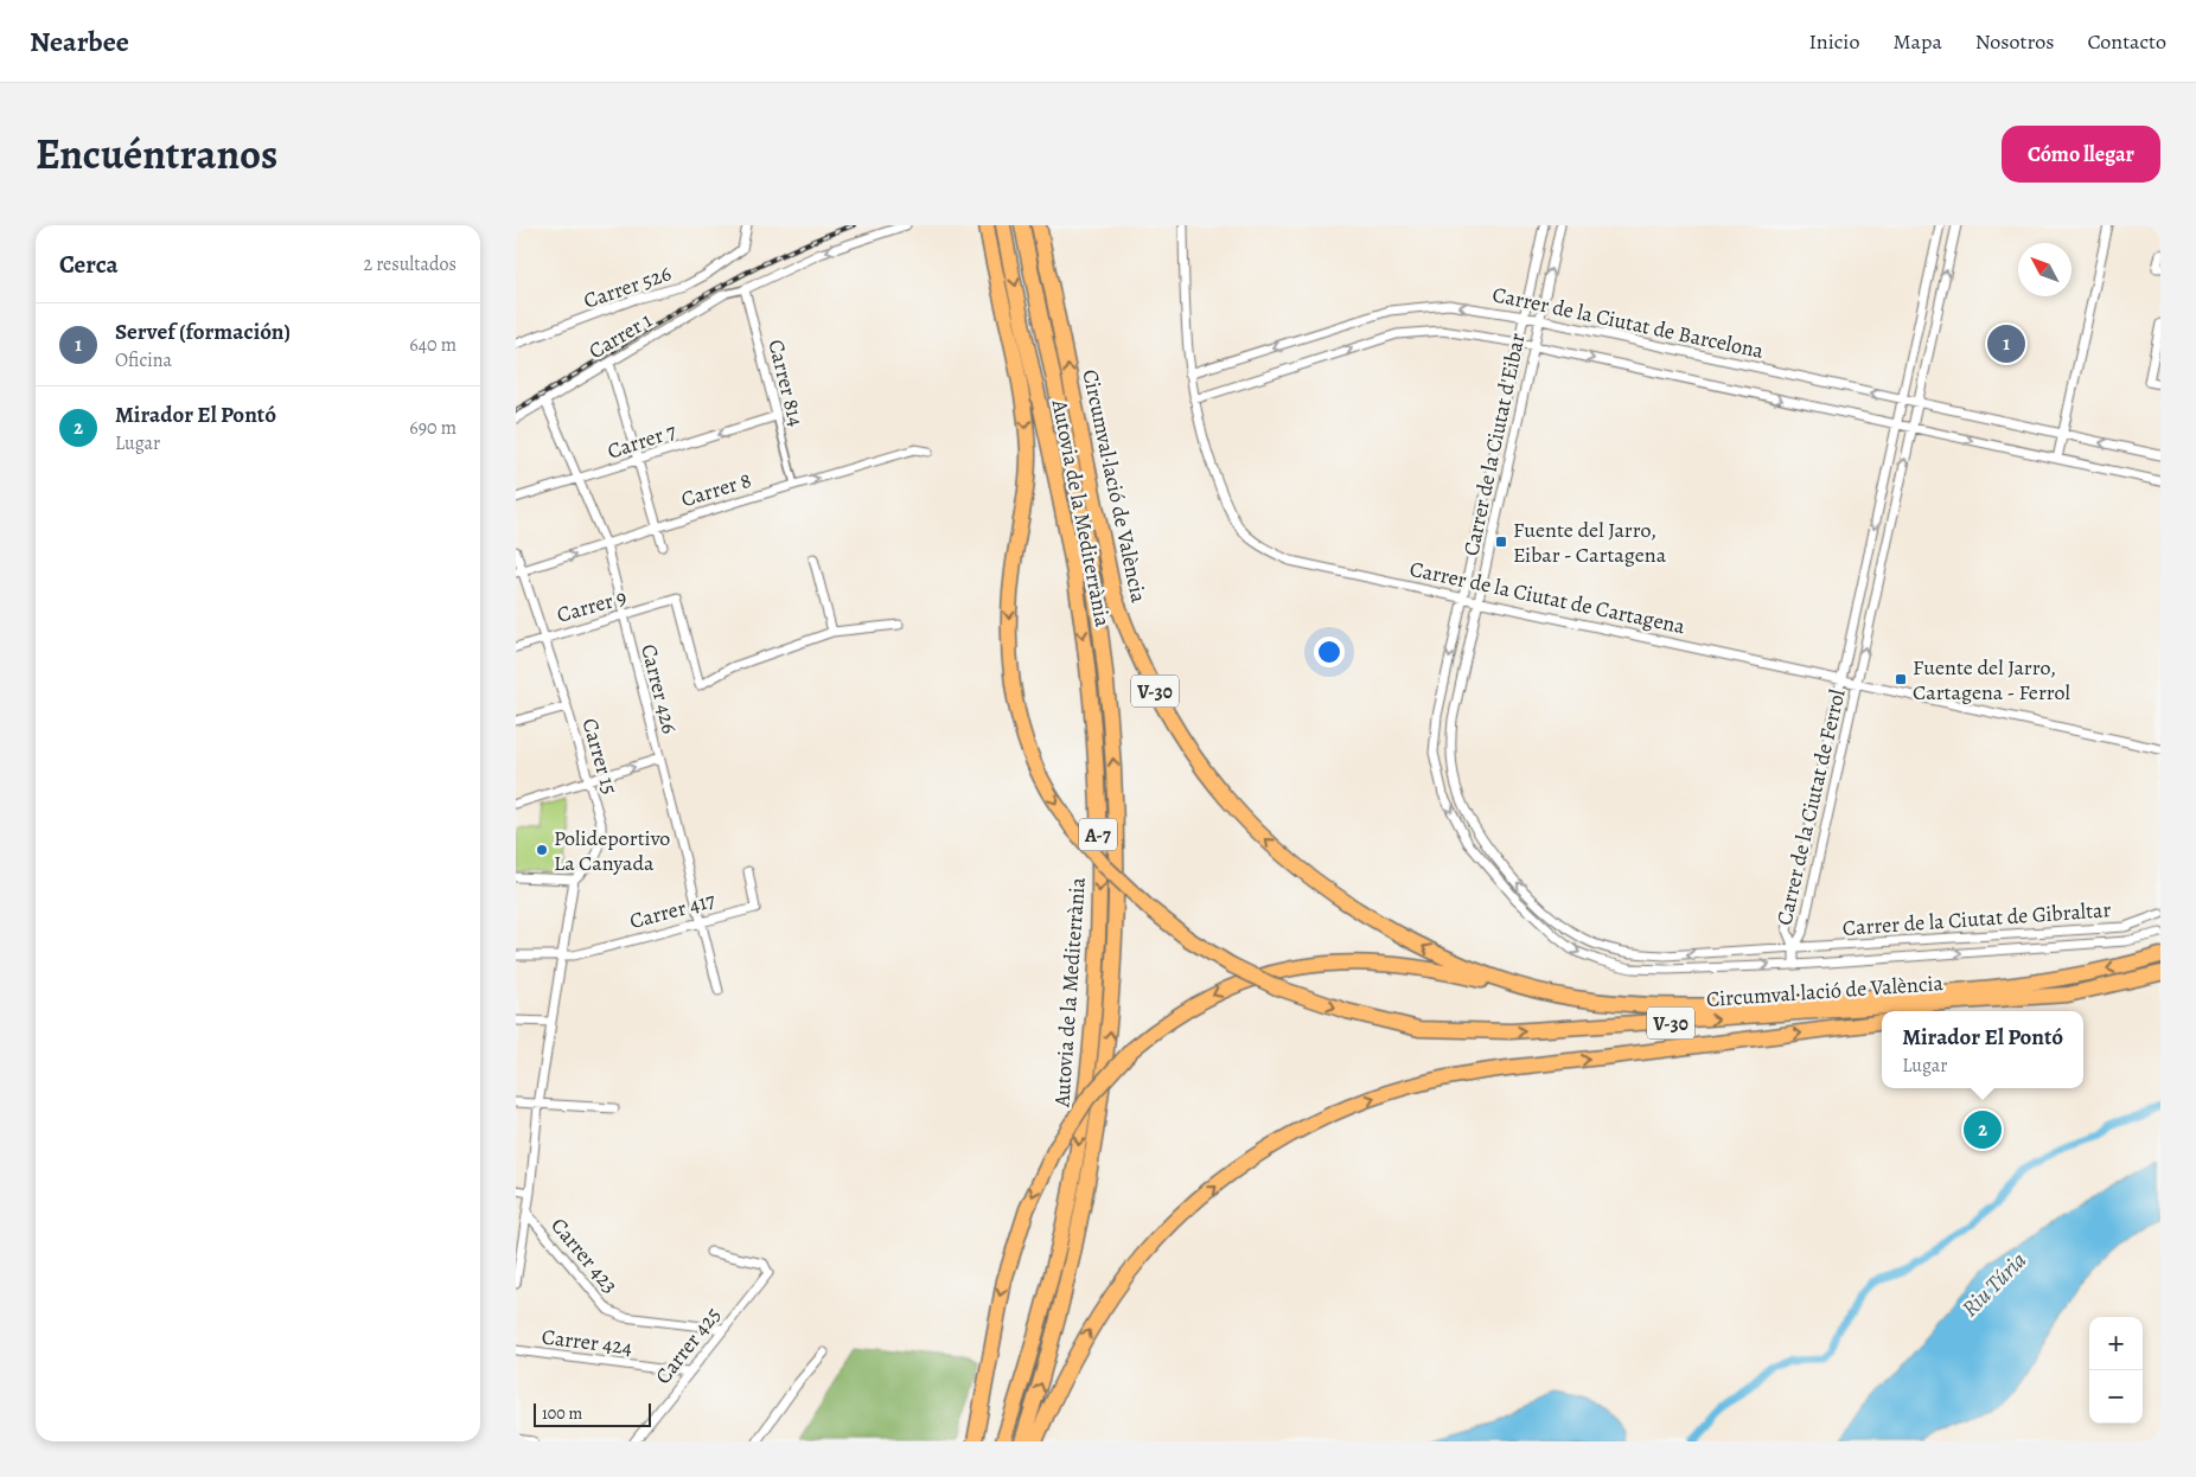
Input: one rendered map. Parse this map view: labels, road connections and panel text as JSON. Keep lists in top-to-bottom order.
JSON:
{
  "streets": {
    "highway": [
      "Circumval·lació de València",
      "Autovia de la Mediterrània",
      "V-30",
      "A-7"
    ],
    "street": [
      "Carrer 526",
      "Carrer de la Ciutat de Barcelona",
      "Carrer 1",
      "Carrer 814",
      "Carrer 7",
      "Carrer de la Ciutat d'Eibar",
      "Carrer 8",
      "Carrer de la Ciutat de Cartagena",
      "Carrer 9",
      "Carrer 426",
      "Carrer 15",
      "Carrer de la Ciutat de Ferrol",
      "Carrer 417",
      "Carrer de la Ciutat de Gibraltar",
      "Carrer 423",
      "Carrer 424",
      "Carrer 425"
    ]
  },
  "crossings": [
    ["Carrer de la Ciutat de Barcelona", "Carrer de la Ciutat d'Eibar"],
    ["Carrer de la Ciutat de Barcelona", "Carrer de la Ciutat de Cartagena"],
    ["Carrer de la Ciutat de Barcelona", "Carrer de la Ciutat de Ferrol"],
    ["Carrer 1", "Carrer 814"],
    ["Carrer 1", "Carrer 426"],
    ["Carrer 814", "Carrer 7"],
    ["Carrer 814", "Carrer 8"],
    ["Carrer 7", "Carrer 426"],
    ["Carrer de la Ciutat d'Eibar", "Carrer de la Ciutat de Cartagena"],
    ["Carrer de la Ciutat d'Eibar", "Carrer de la Ciutat de Gibraltar"],
    ["Carrer 8", "Carrer 426"],
    ["Carrer 8", "Carrer 15"],
    ["Carrer de la Ciutat de Cartagena", "Carrer de la Ciutat de Ferrol"],
    ["Carrer de la Ciutat de Cartagena", "Carrer de la Ciutat de Gibraltar"],
    ["Carrer 9", "Carrer 426"],
    ["Carrer 9", "Carrer 15"],
    ["Carrer 426", "Carrer 417"],
    ["Carrer de la Ciutat de Ferrol", "Carrer de la Ciutat de Gibraltar"],
    ["Carrer 423", "Carrer 425"],
    ["Carrer 424", "Carrer 425"]
  ],
  "one_way": ["Carrer 7", "Carrer 8"],
  "water": ["Riu Túria"],
  "places": {
    "transit": ["Fuente del Jarro, Eibar - Cartagena", "Fuente del Jarro, Cartagena - Ferrol"],
    "other": ["Polideportivo La Canyada"]
  },
  "scale_bar": "100 m",
  "north": "top left",
  "page": {
    "header": "Nearbee",
    "nav": [
      "Inicio",
      "Mapa",
      "Nosotros",
      "Contacto"
    ],
    "title": "Encuéntranos",
    "buttons": "Cómo llegar",
    "heading": ["Cerca", "2 resultados"],
    "list": [
      {
        "mark": "1",
        "name": "Servef (formación)",
        "note": "Oficina",
        "value": "640 m"
      },
      {
        "mark": "2",
        "name": "Mirador El Pontó",
        "note": "Lugar",
        "value": "690 m"
      }
    ],
    "pins": ["1", "2"],
    "popup": ["Mirador El Pontó", "Lugar"],
    "map_buttons": ["+", "−"],
    "scale": "100 m"
  }
}
